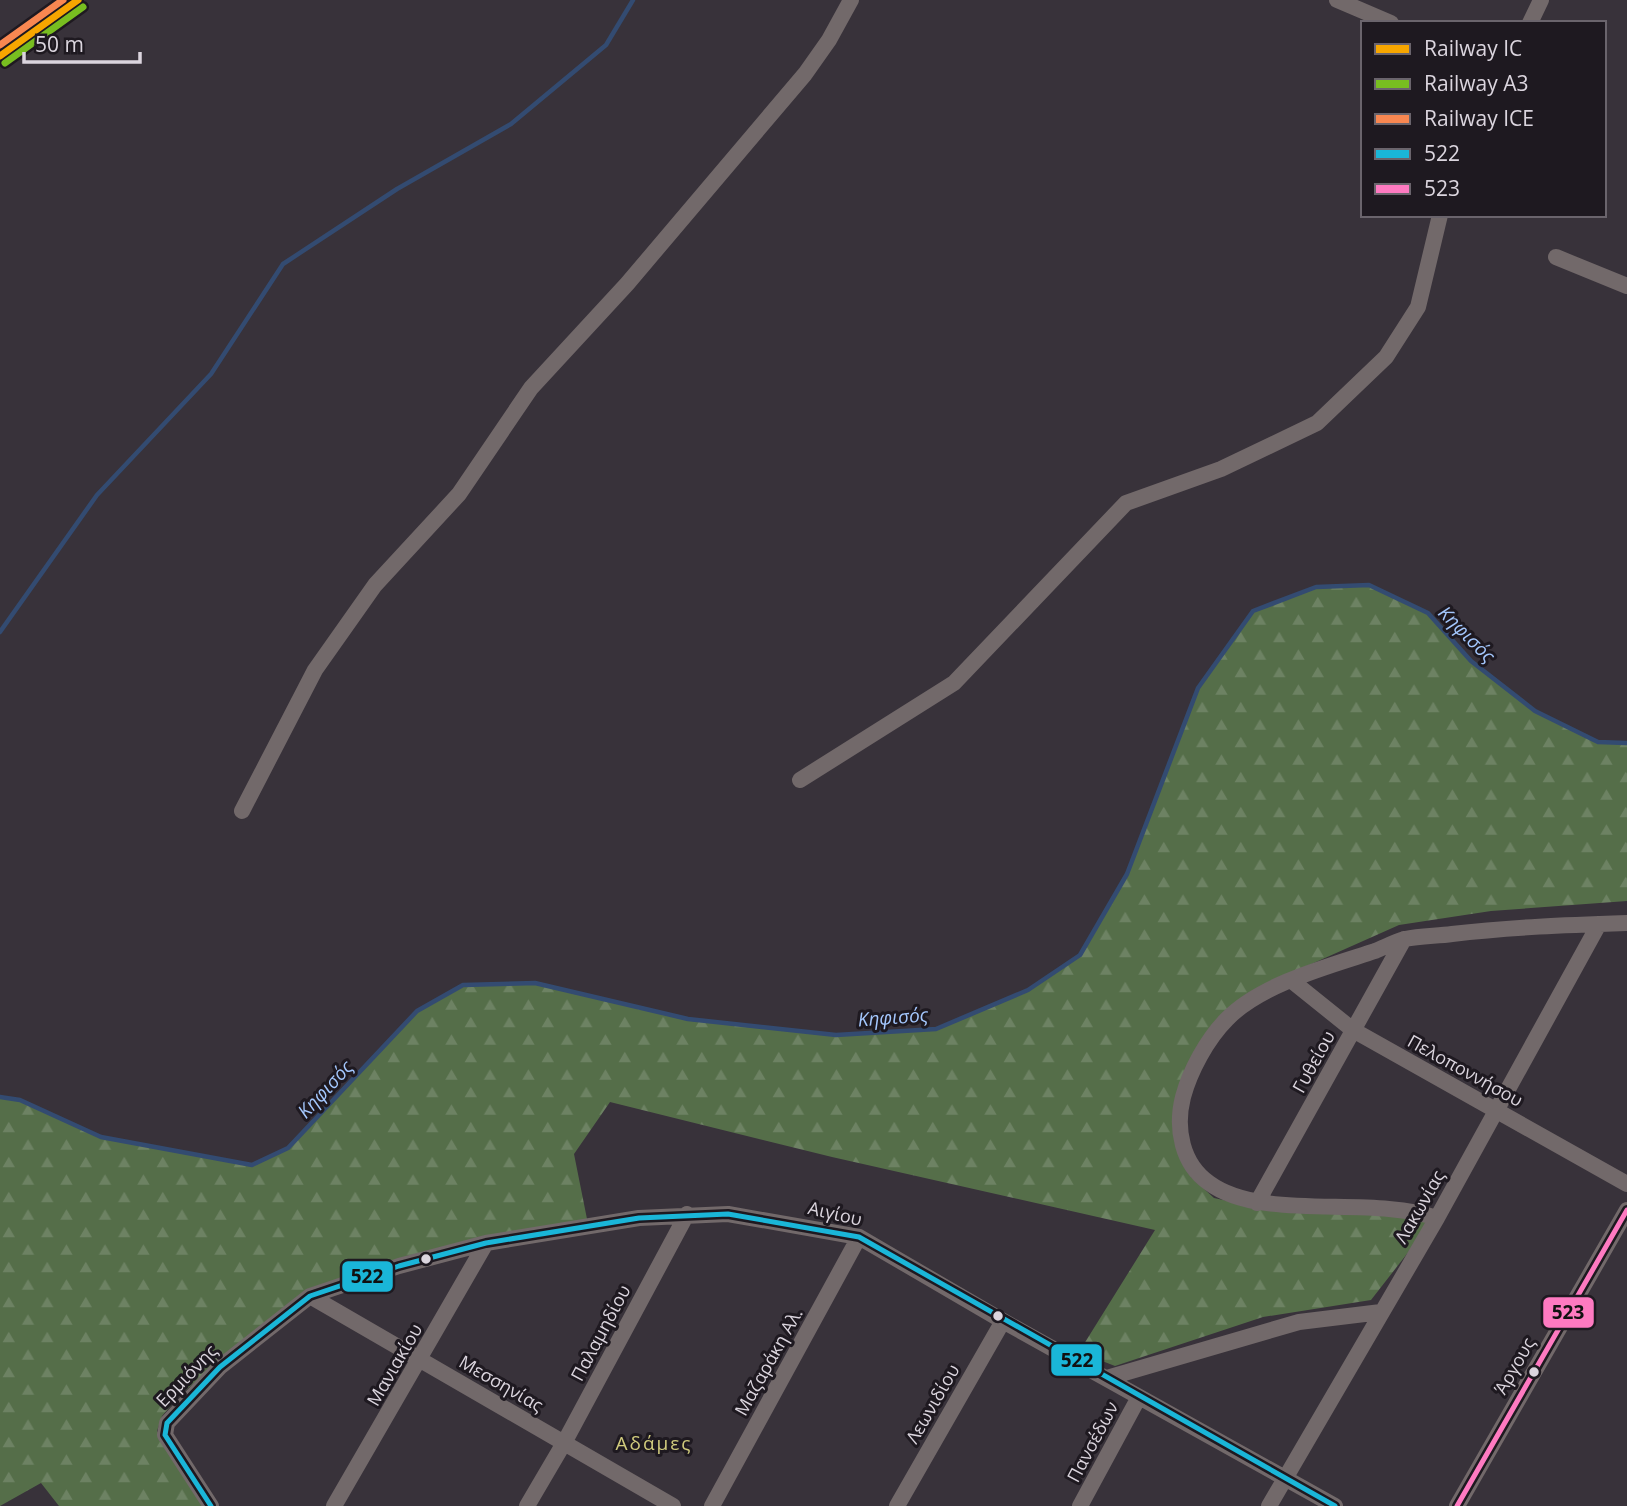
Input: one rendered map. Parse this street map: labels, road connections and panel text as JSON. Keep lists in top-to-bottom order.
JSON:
{
  "streets": {
    "street": [
      "Γυθείου",
      "Πελοποννήσου",
      "Λακωνίας",
      "Αιγίου",
      "Παλαμηδίου",
      "Μαζαράκη Αλ.",
      "Μανιακίου",
      "Άργους",
      "Ερμιόνης",
      "Μεσσηνίας",
      "Λεωνιδίου",
      "Πανσέδων"
    ]
  },
  "crossings": [
    ["Γυθείου", "Πελοποννήσου"],
    ["Πελοποννήσου", "Λακωνίας"],
    ["Λακωνίας", "Αιγίου"],
    ["Αιγίου", "Παλαμηδίου"],
    ["Αιγίου", "Μαζαράκη Αλ."],
    ["Αιγίου", "Μανιακίου"],
    ["Αιγίου", "Ερμιόνης"],
    ["Αιγίου", "Μεσσηνίας"],
    ["Αιγίου", "Λεωνιδίου"],
    ["Αιγίου", "Πανσέδων"],
    ["Παλαμηδίου", "Μεσσηνίας"],
    ["Μανιακίου", "Μεσσηνίας"],
    ["Ερμιόνης", "Μεσσηνίας"]
  ],
  "districts": ["Αδάμες"],
  "water": ["Κηφισός"],
  "lines": [
    "rail line IC",
    "rail line ICE",
    "rail line A3",
    "transit line 523",
    "transit line 522"
  ],
  "legend": [
    "Railway IC",
    "Railway A3",
    "Railway ICE",
    "522",
    "523"
  ],
  "scale_bar": "50 m"
}
